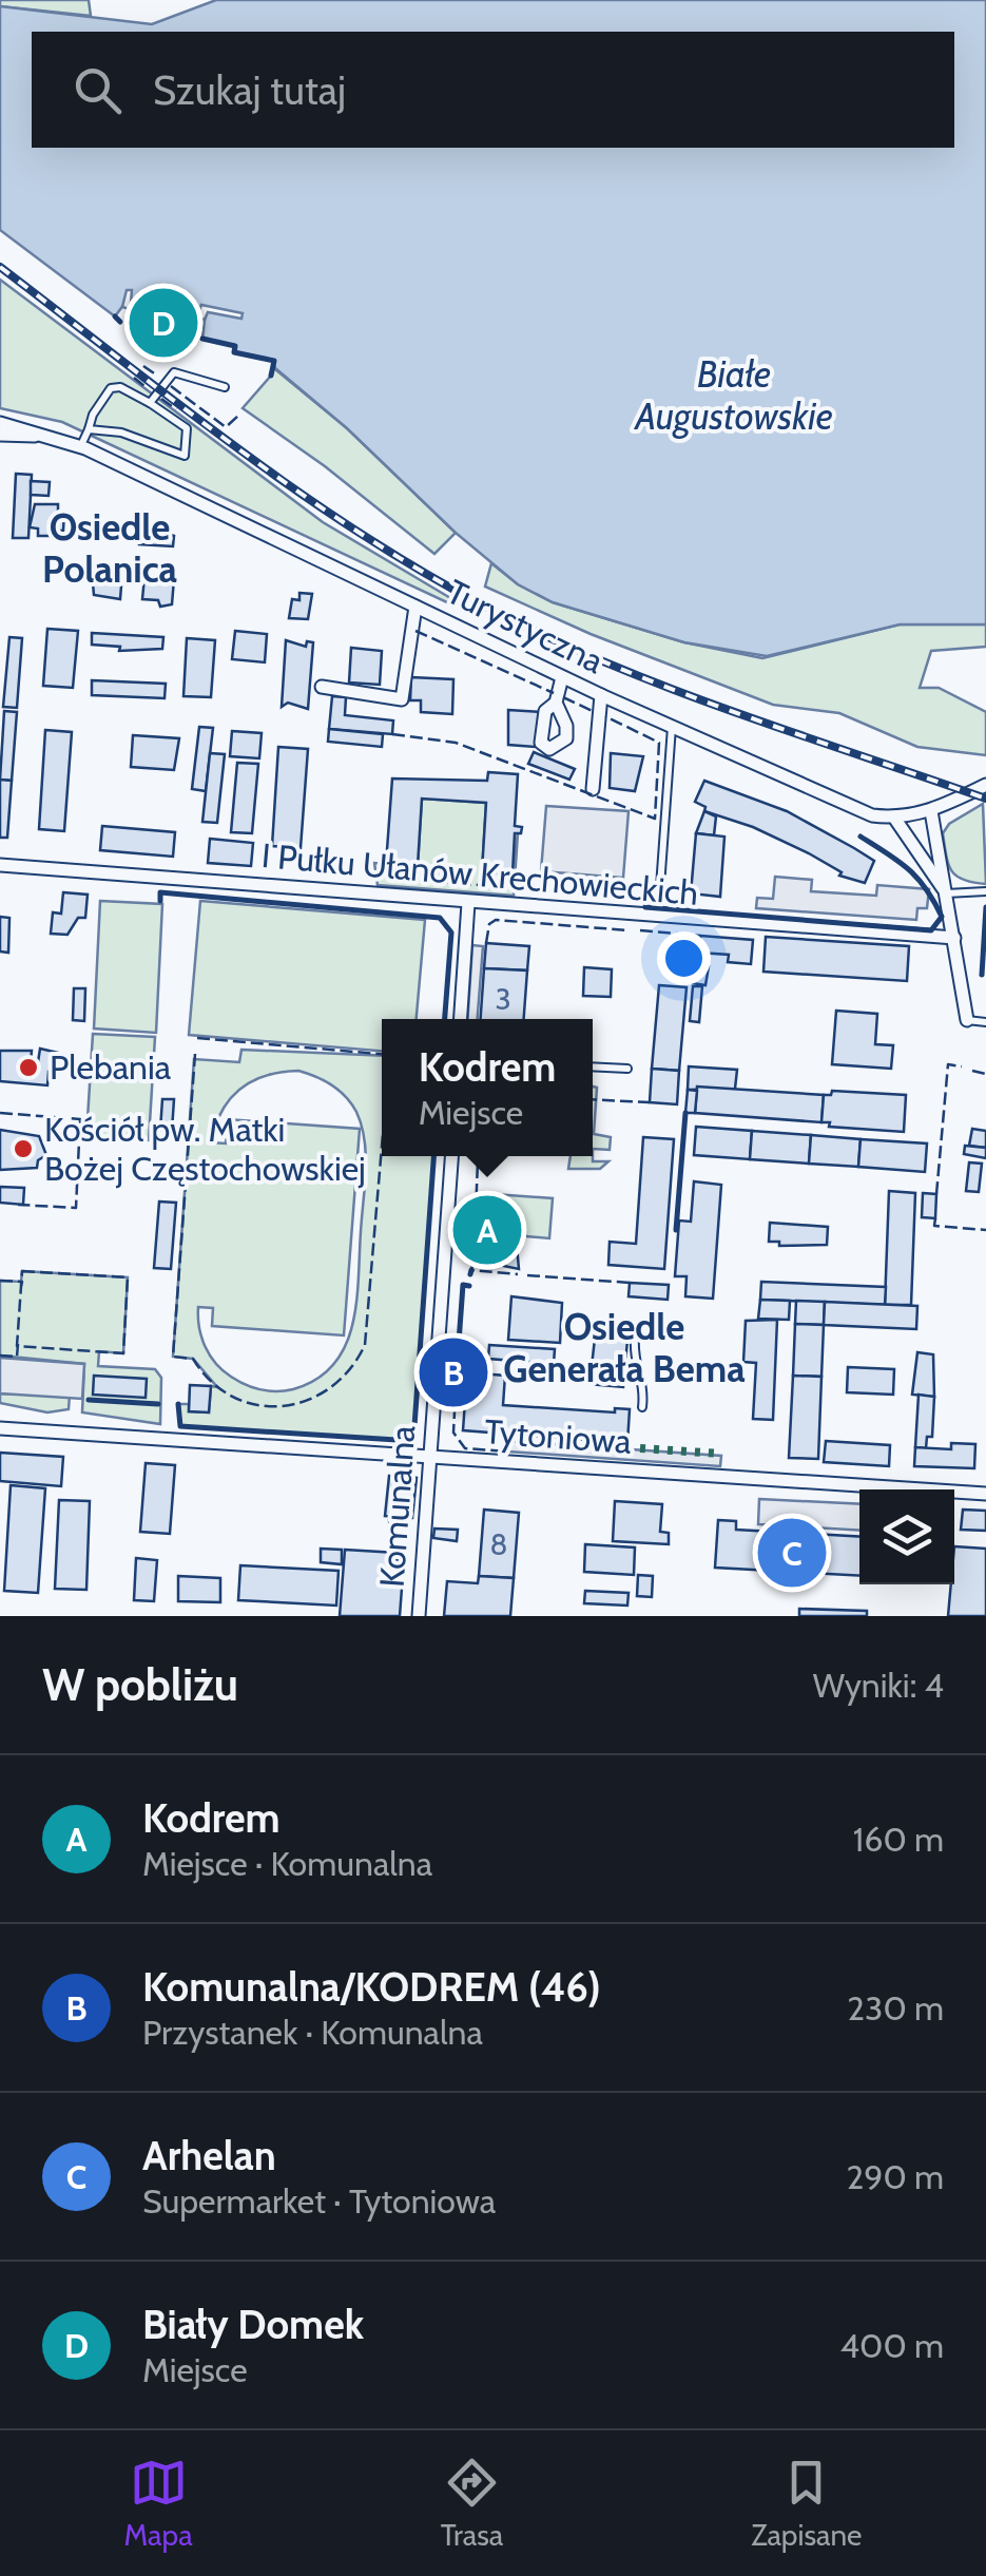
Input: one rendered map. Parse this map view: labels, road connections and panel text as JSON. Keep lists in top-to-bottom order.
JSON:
{
  "streets": {
    "street": [
      "Turystyczna",
      "I Pułku Ułanów Krechowieckich",
      "Tytoniowa",
      "Komunalna"
    ]
  },
  "crossings": [
    ["Tytoniowa", "Komunalna"]
  ],
  "districts": ["Osiedle Polanica", "Osiedle Generała Bema"],
  "water": ["Białe Augustowskie"],
  "places": ["Plebania", "Kościół pw. Matki Bożej Częstochowskiej"],
  "house_numbers": ["3", "8"],
  "page": {
    "search": "Szukaj tutaj",
    "pins": [
      "D",
      "A",
      "B",
      "C"
    ],
    "popup": ["Kodrem", "Miejsce"],
    "heading": ["W pobliżu", "Wyniki: 4"],
    "list": [
      {
        "mark": "A",
        "name": "Kodrem",
        "note": "Miejsce · Komunalna",
        "value": "160 m"
      },
      {
        "mark": "B",
        "name": "Komunalna/KODREM (46)",
        "note": "Przystanek · Komunalna",
        "value": "230 m"
      },
      {
        "mark": "C",
        "name": "Arhelan",
        "note": "Supermarket · Tytoniowa",
        "value": "290 m"
      },
      {
        "mark": "D",
        "name": "Biały Domek",
        "note": "Miejsce",
        "value": "400 m"
      }
    ],
    "nav": ["Mapa", "Trasa", "Zapisane"]
  }
}
